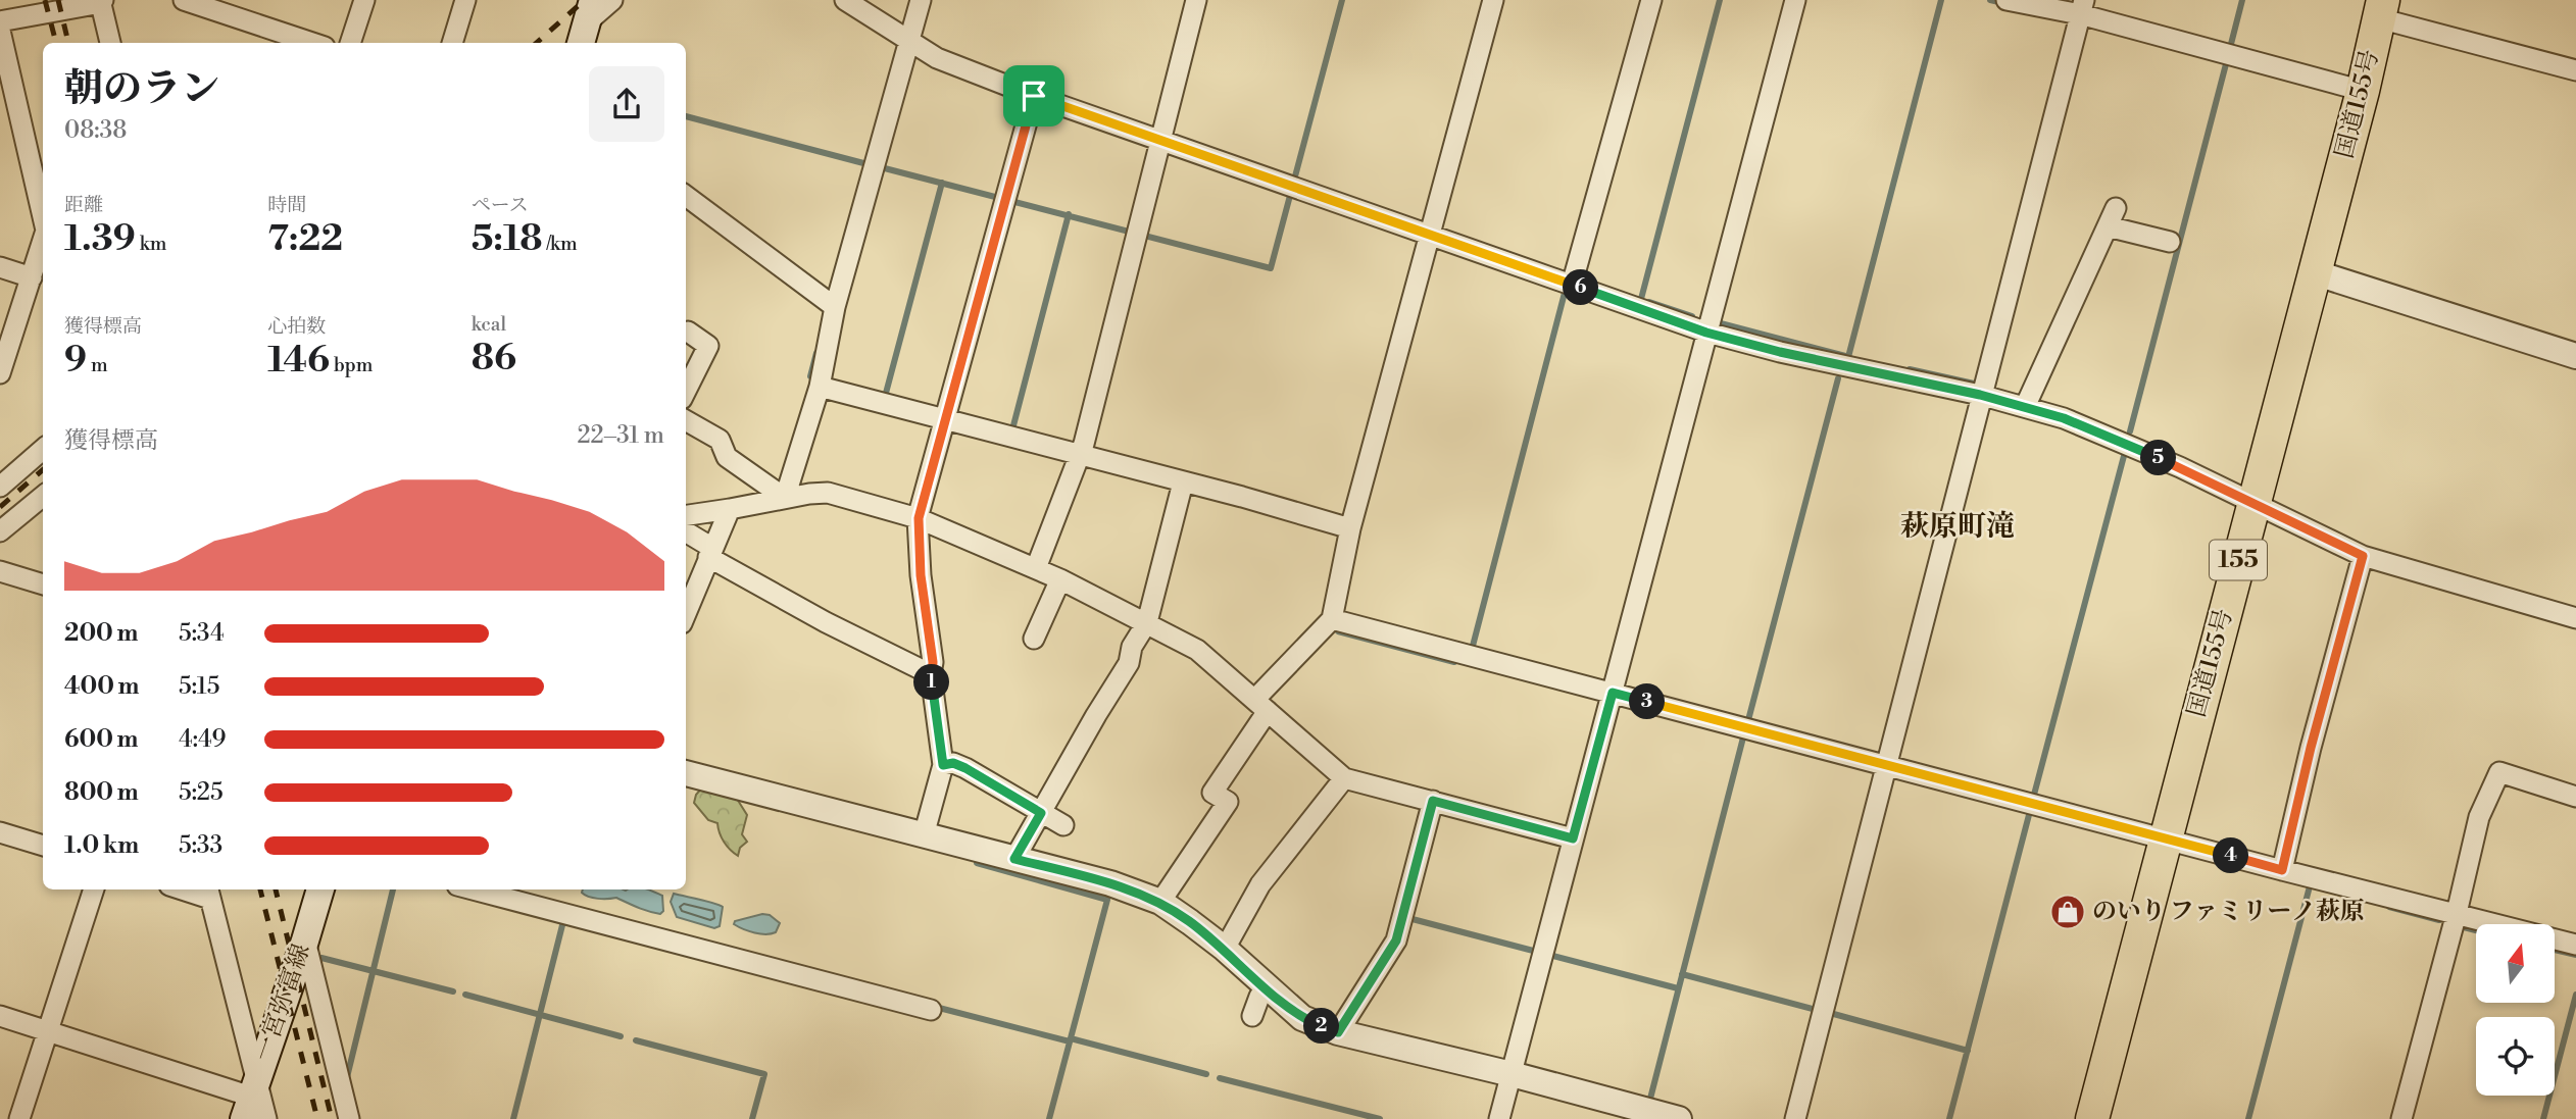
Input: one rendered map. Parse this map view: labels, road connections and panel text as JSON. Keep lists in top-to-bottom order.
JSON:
{
  "streets": {
    "highway": ["国道155号", "155"],
    "main road": ["一宮弥富線"]
  },
  "districts": ["萩原町滝"],
  "places": {
    "shop": ["のいり ファミリーノ萩原"]
  },
  "north": "top",
  "page": {
    "heading": ["朝のラン", "08:38"],
    "stats": [
      ["距離", "1.39 km"],
      ["時間", "7:22"],
      ["ペース", "5:18 /km"],
      ["獲得標高", "9 m"],
      ["心拍数", "146 bpm"],
      ["kcal", "86"]
    ],
    "pins": [
      "6",
      "5",
      "1",
      "3",
      "4",
      "2"
    ],
    "chart": ["獲得標高", "22–31 m"],
    "list": [
      {
        "name": "200 m",
        "note": "5:34"
      },
      {
        "name": "400 m",
        "note": "5:15"
      },
      {
        "name": "600 m",
        "note": "4:49"
      },
      {
        "name": "800 m",
        "note": "5:25"
      },
      {
        "name": "1.0 km",
        "note": "5:33"
      }
    ]
  }
}
